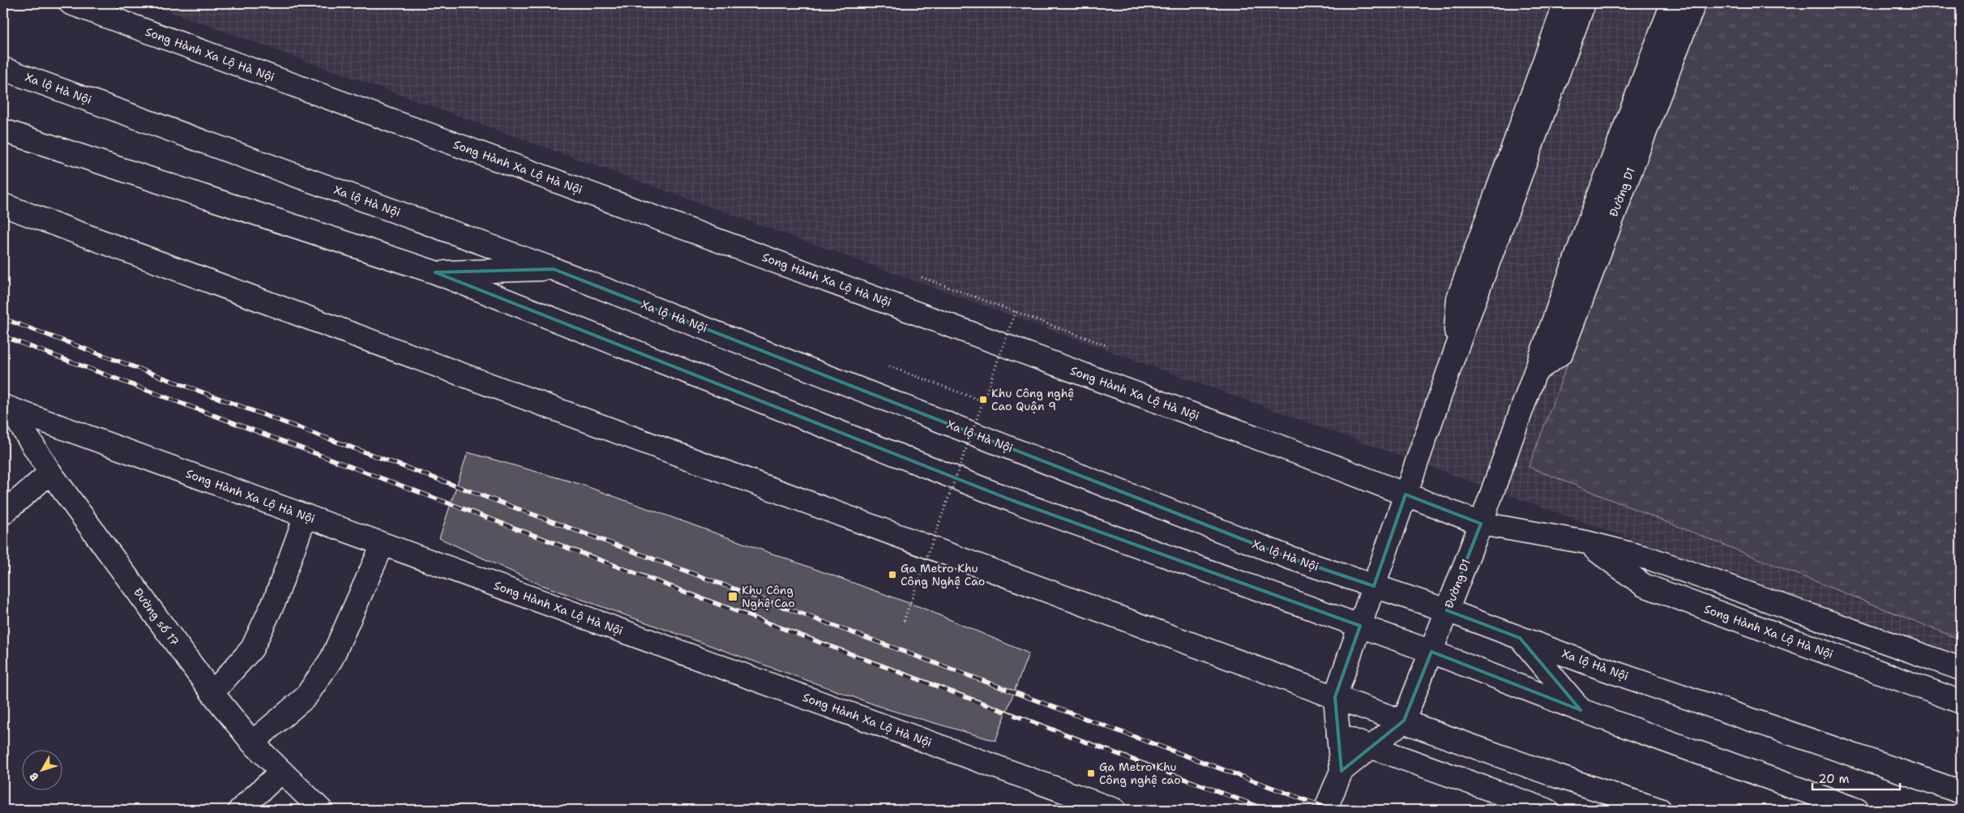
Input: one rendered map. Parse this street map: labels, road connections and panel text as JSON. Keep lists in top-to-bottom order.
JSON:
{
  "streets": {
    "main road": [
      "Song Hành Xa Lộ Hà Nội",
      "Xa lộ Hà Nội",
      "Đường D1",
      "Đường số 17"
    ]
  },
  "crossings": [
    ["Song Hành Xa Lộ Hà Nội", "Đường D1"],
    ["Song Hành Xa Lộ Hà Nội", "Đường số 17"],
    ["Xa lộ Hà Nội", "Đường D1"]
  ],
  "places": {
    "transit": [
      "Khu Công nghệ Cao Quận 9",
      "Ga Metro Khu Công Nghệ Cao",
      "Khu Công Nghệ Cao",
      "Ga Metro Khu Công nghệ cao"
    ]
  },
  "scale_bar": "20 m",
  "north": "bottom left"
}
